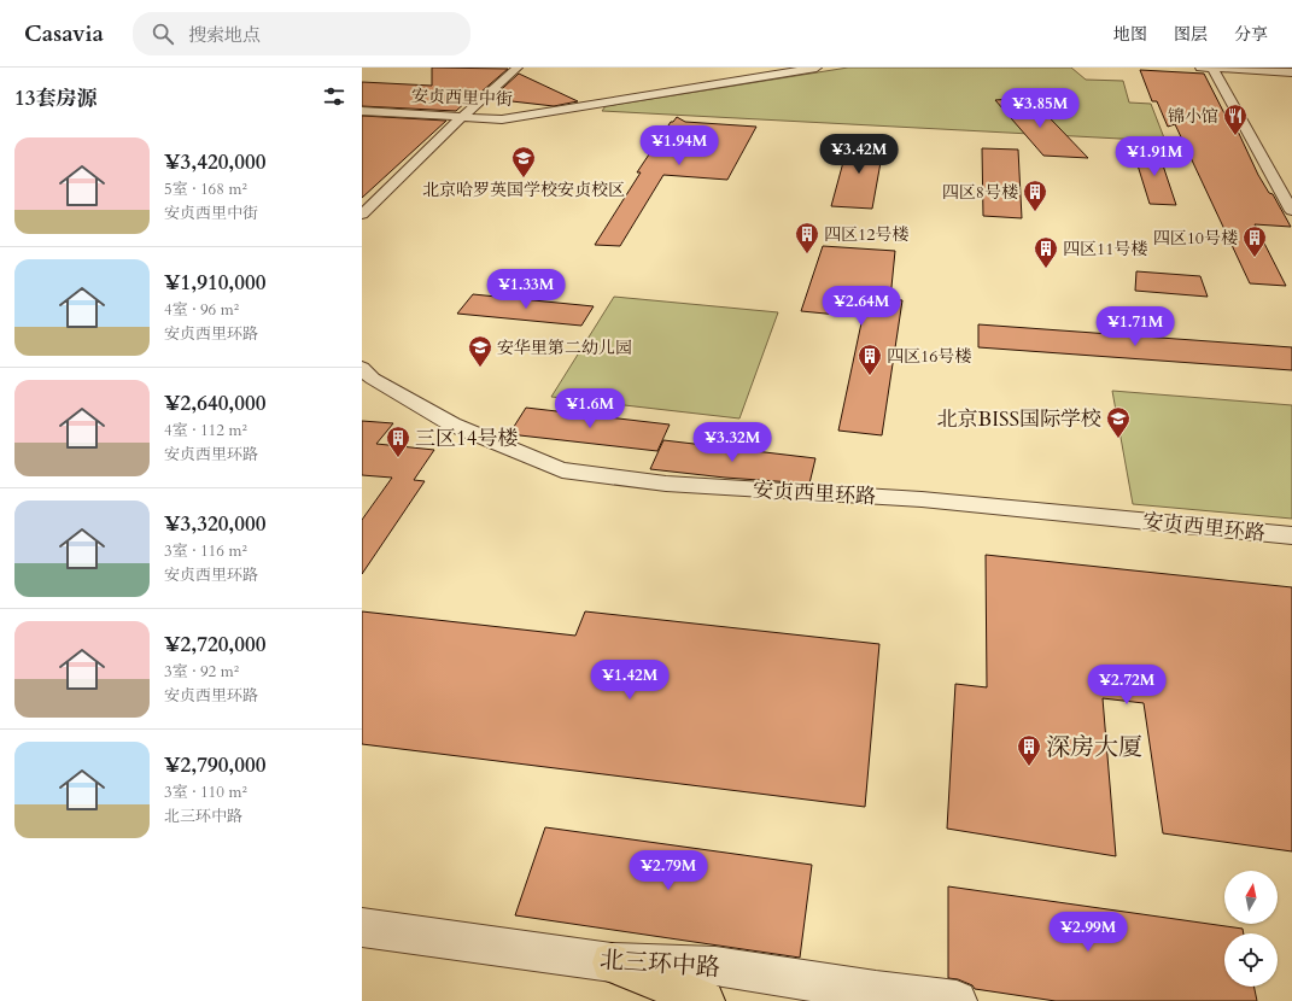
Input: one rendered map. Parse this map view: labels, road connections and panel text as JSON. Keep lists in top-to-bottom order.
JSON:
{
  "streets": {
    "street": ["安贞西里中街", "安贞西里环路", "北三环中路"]
  },
  "places": {
    "restaurant": ["锦小馆"],
    "school or university": ["北京哈罗英国学校安贞校区", "安华里第二幼儿园", "北京BISS国际学校"],
    "building": [
      "四区8号楼",
      "四区12号楼",
      "四区10号楼",
      "四区11号楼",
      "四区16号楼",
      "三区14号楼",
      "深房大厦"
    ]
  },
  "north": "top",
  "page": {
    "header": "Casavia",
    "search": "搜索地点",
    "nav": ["地图", "图层", "分享"],
    "heading": "13套房源",
    "price": [
      "¥3.85M",
      "¥1.94M",
      "¥3.42M",
      "¥1.91M",
      "¥1.33M",
      "¥2.64M",
      "¥1.71M",
      "¥1.6M",
      "¥3.32M",
      "¥1.42M",
      "¥2.72M",
      "¥2.79M",
      "¥2.99M"
    ],
    "list": [
      {
        "name": "¥3,420,000",
        "note": "5室 · 168 m² · 安贞西里中街"
      },
      {
        "name": "¥1,910,000",
        "note": "4室 · 96 m² · 安贞西里环路"
      },
      {
        "name": "¥2,640,000",
        "note": "4室 · 112 m² · 安贞西里环路"
      },
      {
        "name": "¥3,320,000",
        "note": "3室 · 116 m² · 安贞西里环路"
      },
      {
        "name": "¥2,720,000",
        "note": "3室 · 92 m² · 安贞西里环路"
      },
      {
        "name": "¥2,790,000",
        "note": "3室 · 110 m² · 北三环中路"
      }
    ]
  }
}
